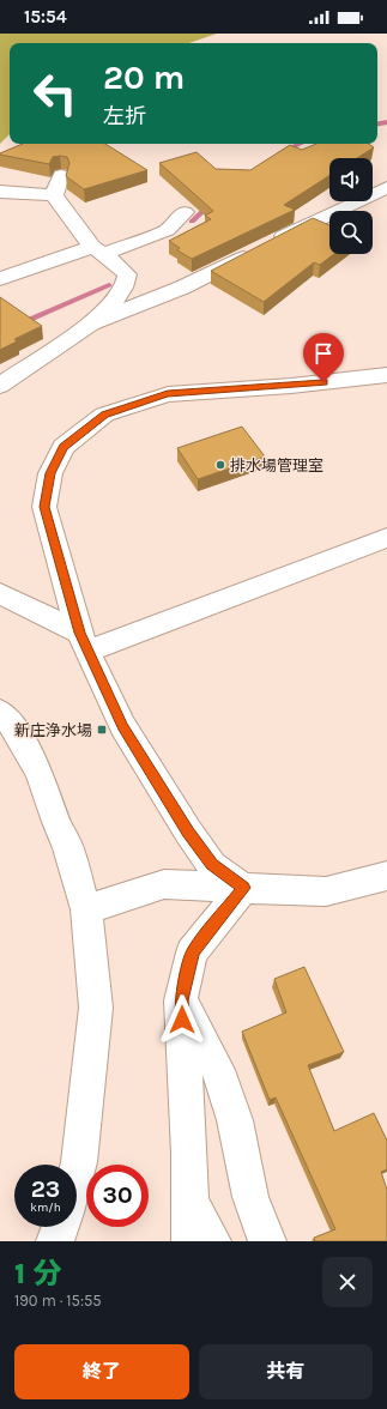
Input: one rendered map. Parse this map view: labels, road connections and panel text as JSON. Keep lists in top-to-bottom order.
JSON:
{
  "places": {
    "other": ["排水場管理室"],
    "transit": ["新庄浄水場"]
  },
  "page": {
    "status": "15:54",
    "turn": ["20 m", "左折"],
    "speed": "23 km/h",
    "limit": "30",
    "heading": ["1 分", "190 m · 15:55"],
    "buttons": ["終了", "共有"]
  }
}
